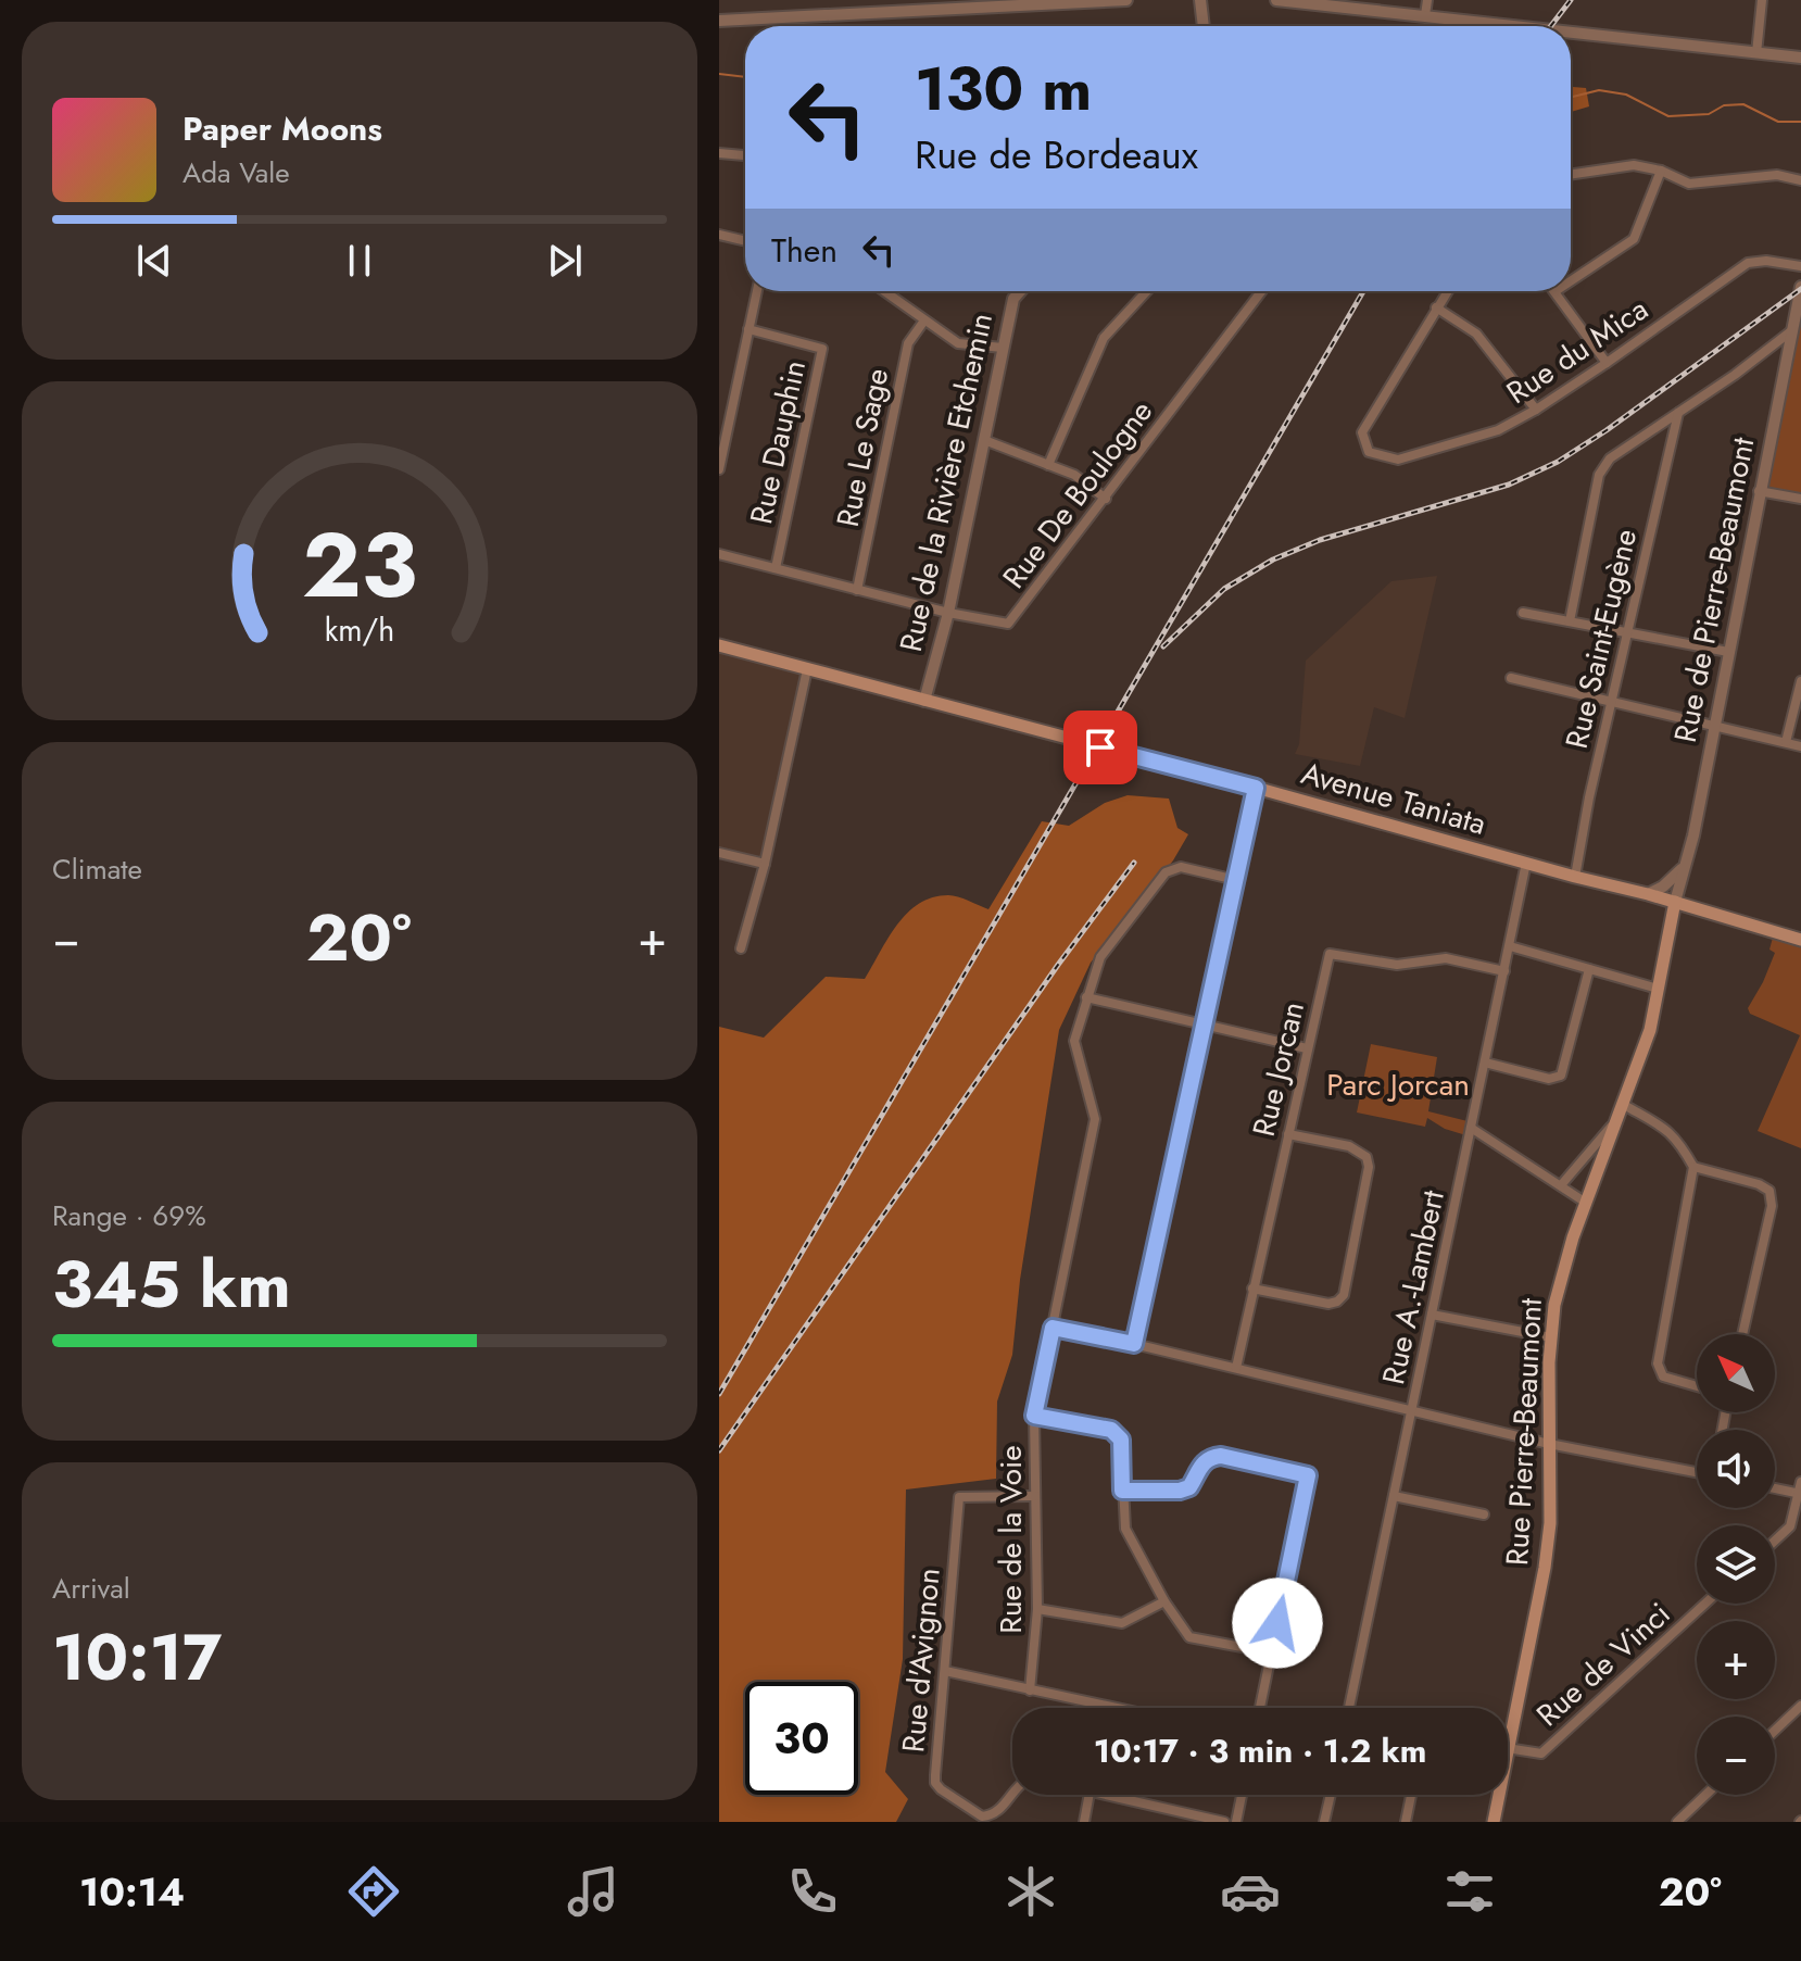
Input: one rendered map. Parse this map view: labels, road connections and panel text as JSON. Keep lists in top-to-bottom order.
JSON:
{
  "streets": {
    "main road": ["Avenue Taniata", "Rue Pierre-Beaumont"],
    "street": [
      "Rue du Mica",
      "Rue Dauphin",
      "Rue Le Sage",
      "Rue de la Rivière Etchemin",
      "Rue De Boulogne",
      "Rue de Pierre-Beaumont",
      "Rue Saint-Eugène",
      "Rue Jorcan",
      "Rue A.-Lambert",
      "Rue de la Voie",
      "Rue d'Avignon",
      "Rue de Vinci"
    ]
  },
  "crossings": [
    ["Rue Dauphin", "Rue De Boulogne"],
    ["Rue Le Sage", "Rue De Boulogne"],
    ["Rue de la Rivière Etchemin", "Rue De Boulogne"],
    ["Rue de la Rivière Etchemin", "Avenue Taniata"],
    ["Rue de Pierre-Beaumont", "Avenue Taniata"],
    ["Rue de Pierre-Beaumont", "Rue Pierre-Beaumont"],
    ["Rue Saint-Eugène", "Avenue Taniata"],
    ["Avenue Taniata", "Rue A.-Lambert"],
    ["Avenue Taniata", "Rue Pierre-Beaumont"],
    ["Rue Jorcan", "Rue A.-Lambert"],
    ["Rue de la Voie", "Rue d'Avignon"]
  ],
  "parks": ["Parc Jorcan"],
  "north": "top left",
  "page": {
    "turn": ["130 m", "Rue de Bordeaux"],
    "song": ["Paper Moons", "Ada Vale"],
    "then": "Then",
    "tile": [
      "Climate",
      ["Range · 69%", "345 km"],
      ["Arrival", "10:17"]
    ],
    "heat": ["−", "20°", "+"],
    "map_buttons": ["+", "−"],
    "limit": "30",
    "trip": "10:17 · 3 min · 1.2 km",
    "tabs": ["10:14", "20°"],
    "gauge": ["23", "km/h"]
  }
}
